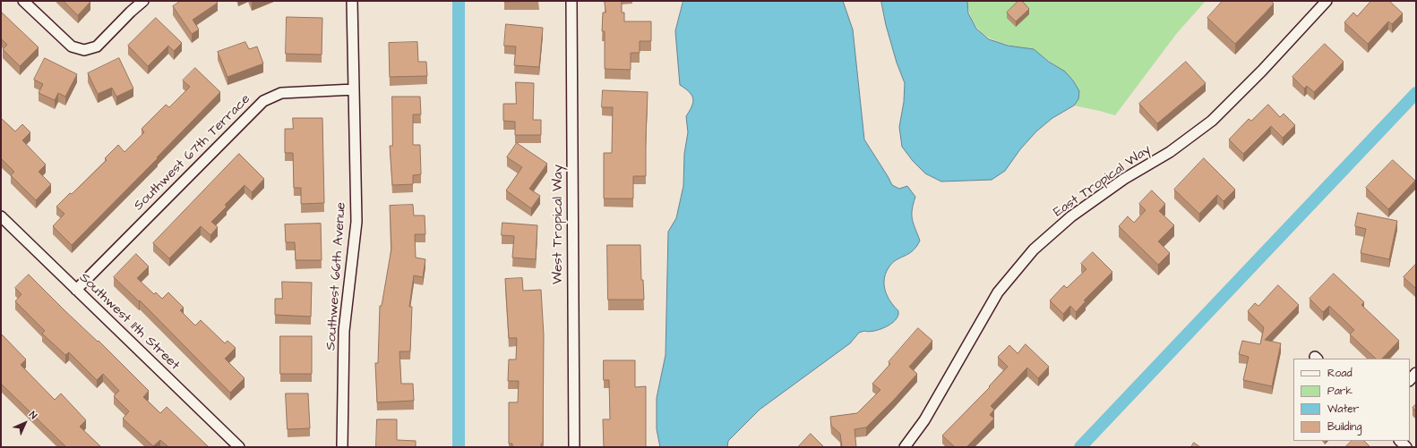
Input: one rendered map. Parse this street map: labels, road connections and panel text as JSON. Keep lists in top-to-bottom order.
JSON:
{
  "streets": {
    "street": [
      "Southwest 67th Terrace",
      "East Tropical Way",
      "West Tropical Way",
      "Southwest 66th Avenue",
      "Southwest 11th Street"
    ]
  },
  "crossings": [
    ["Southwest 67th Terrace", "Southwest 66th Avenue"],
    ["Southwest 67th Terrace", "Southwest 11th Street"]
  ],
  "legend": [
    "Road",
    "Park",
    "Water",
    "Building"
  ],
  "north": "top right"
}
